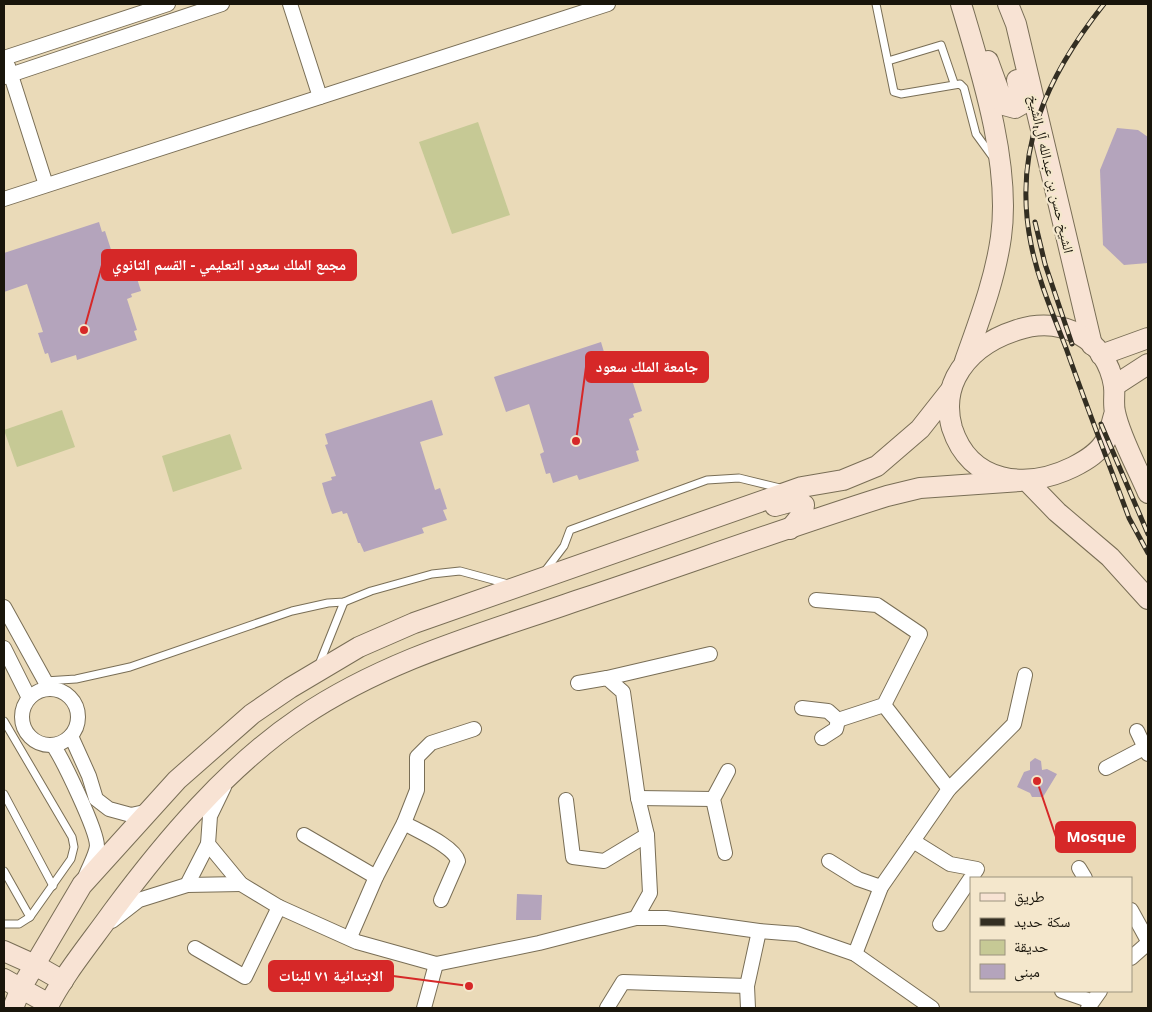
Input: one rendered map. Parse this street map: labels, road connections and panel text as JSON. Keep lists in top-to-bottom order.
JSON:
{
  "streets": {
    "street": ["الشيخ حسن بن عبدالله آل الشيخ"]
  },
  "places": [
    "مجمع الملك سعود التعليمي - القسم الثانوي",
    "جامعة الملك سعود",
    "Mosque",
    "الابتدائية ٧١ للبنات"
  ],
  "legend": [
    "طريق",
    "سكة حديد",
    "حديقة",
    "مبنى"
  ]
}
